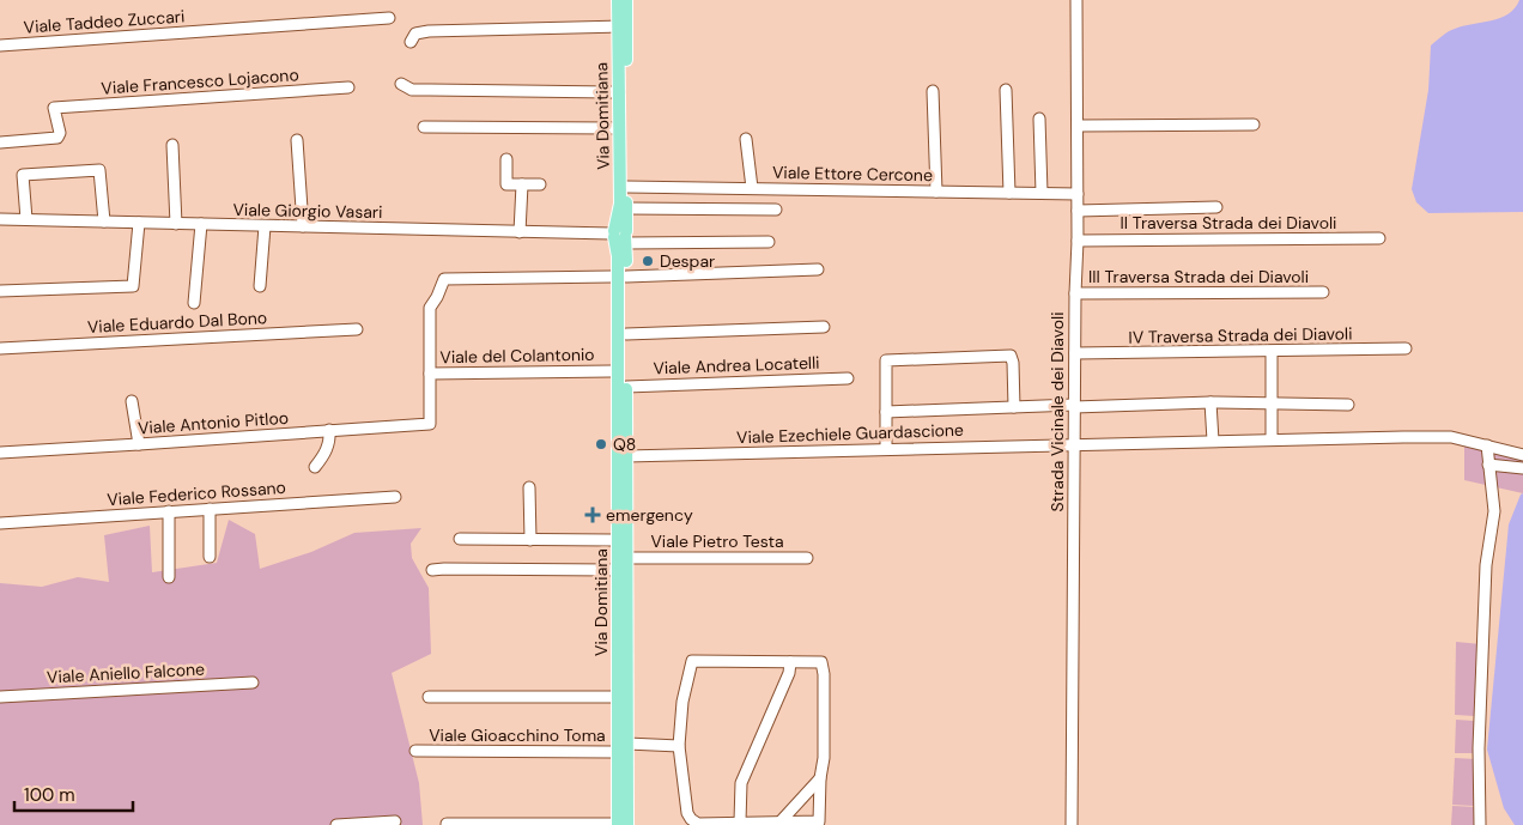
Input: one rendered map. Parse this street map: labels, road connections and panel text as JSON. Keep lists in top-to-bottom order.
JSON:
{
  "streets": {
    "main road": ["Via Domitiana"],
    "street": [
      "Viale Taddeo Zuccari",
      "Viale Francesco Lojacono",
      "Viale Ettore Cercone",
      "Viale Giorgio Vasari",
      "II Traversa Strada dei Diavoli",
      "III Traversa Strada dei Diavoli",
      "Viale Eduardo Dal Bono",
      "IV Traversa Strada dei Diavoli",
      "Viale del Colantonio",
      "Viale Andrea Locatelli",
      "Strada Vicinale dei Diavoli",
      "Viale Antonio Pitloo",
      "Viale Ezechiele Guardascione",
      "Viale Federico Rossano",
      "Viale Pietro Testa",
      "Viale Aniello Falcone",
      "Viale Gioacchino Toma"
    ]
  },
  "crossings": [
    ["Via Domitiana", "Viale Ettore Cercone"],
    ["Via Domitiana", "Viale Giorgio Vasari"],
    ["Via Domitiana", "Viale del Colantonio"],
    ["Via Domitiana", "Viale Andrea Locatelli"],
    ["Via Domitiana", "Viale Ezechiele Guardascione"],
    ["Via Domitiana", "Viale Pietro Testa"],
    ["Via Domitiana", "Viale Gioacchino Toma"],
    ["Viale Ettore Cercone", "Strada Vicinale dei Diavoli"],
    ["II Traversa Strada dei Diavoli", "Strada Vicinale dei Diavoli"],
    ["III Traversa Strada dei Diavoli", "Strada Vicinale dei Diavoli"],
    ["IV Traversa Strada dei Diavoli", "Strada Vicinale dei Diavoli"],
    ["Viale del Colantonio", "Viale Antonio Pitloo"],
    ["Strada Vicinale dei Diavoli", "Viale Ezechiele Guardascione"]
  ],
  "places": {
    "other": ["Despar", "Q8"],
    "health": ["emergency"]
  },
  "scale_bar": "100 m"
}
